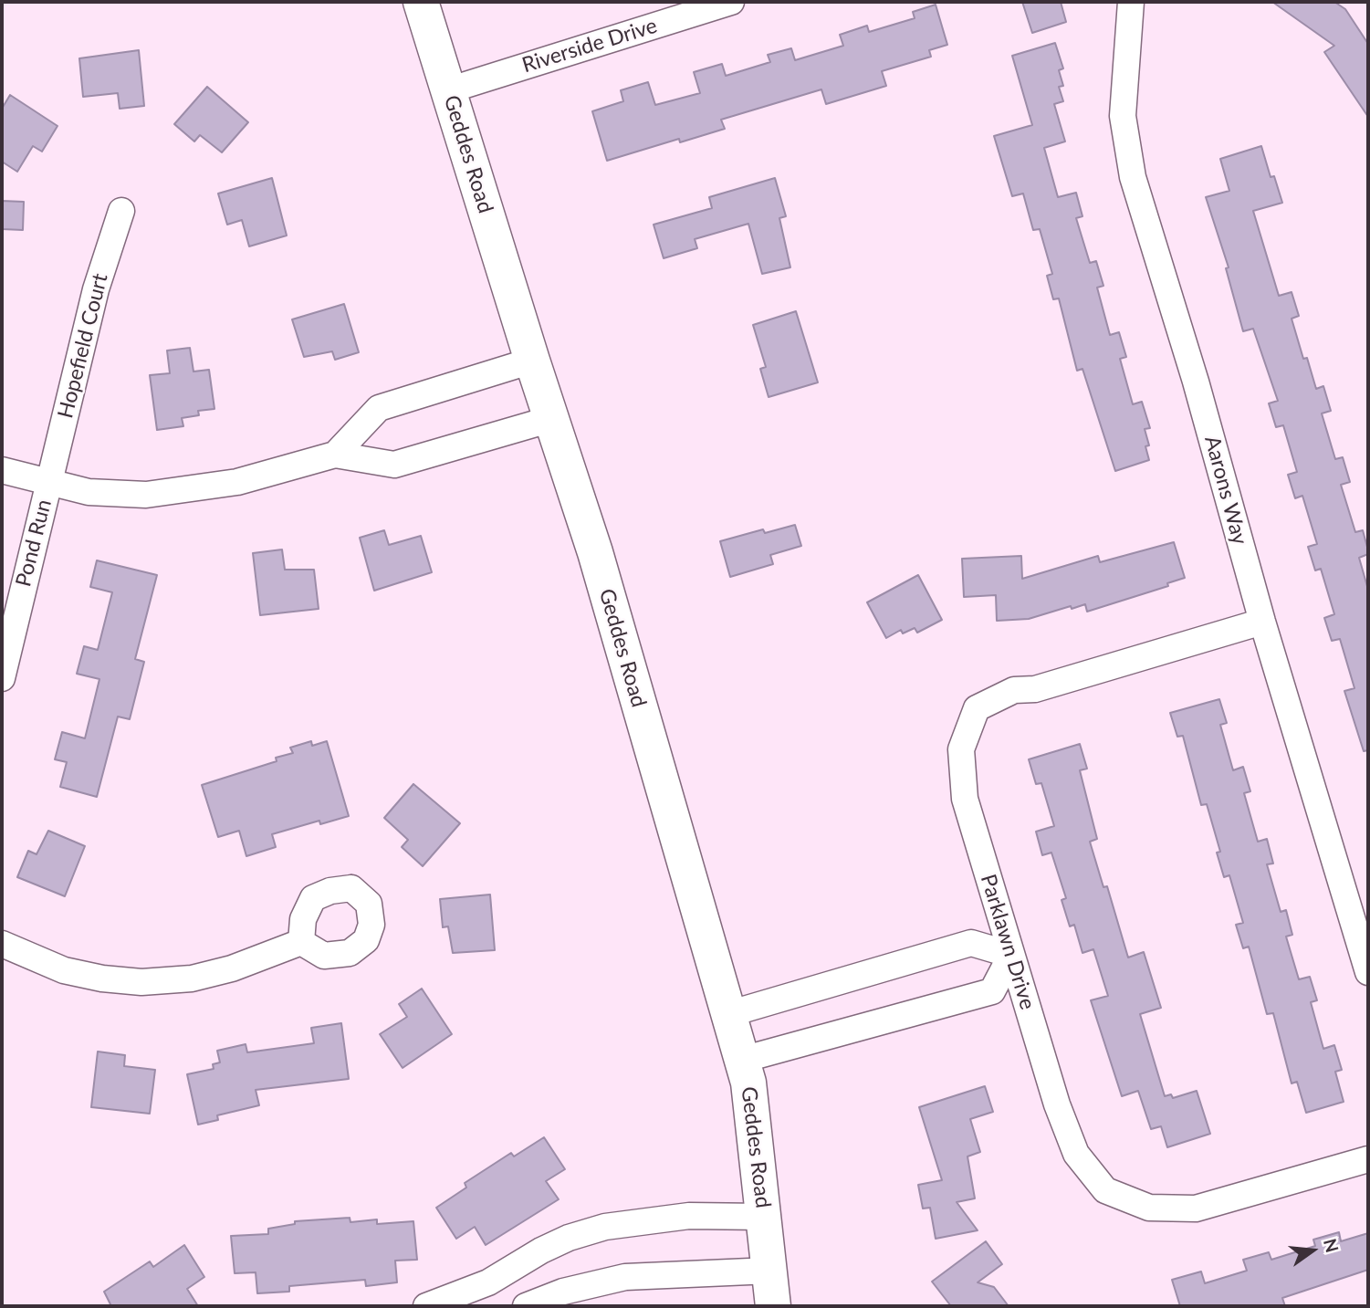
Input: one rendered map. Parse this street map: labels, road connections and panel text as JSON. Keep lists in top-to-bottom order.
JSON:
{
  "streets": {
    "main road": ["Geddes Road"],
    "street": [
      "Riverside Drive",
      "Hopefield Court",
      "Aarons Way",
      "Pond Run",
      "Parklawn Drive"
    ]
  },
  "crossings": [
    ["Riverside Drive", "Geddes Road"],
    ["Hopefield Court", "Pond Run"],
    ["Aarons Way", "Parklawn Drive"]
  ],
  "north": "right"
}
